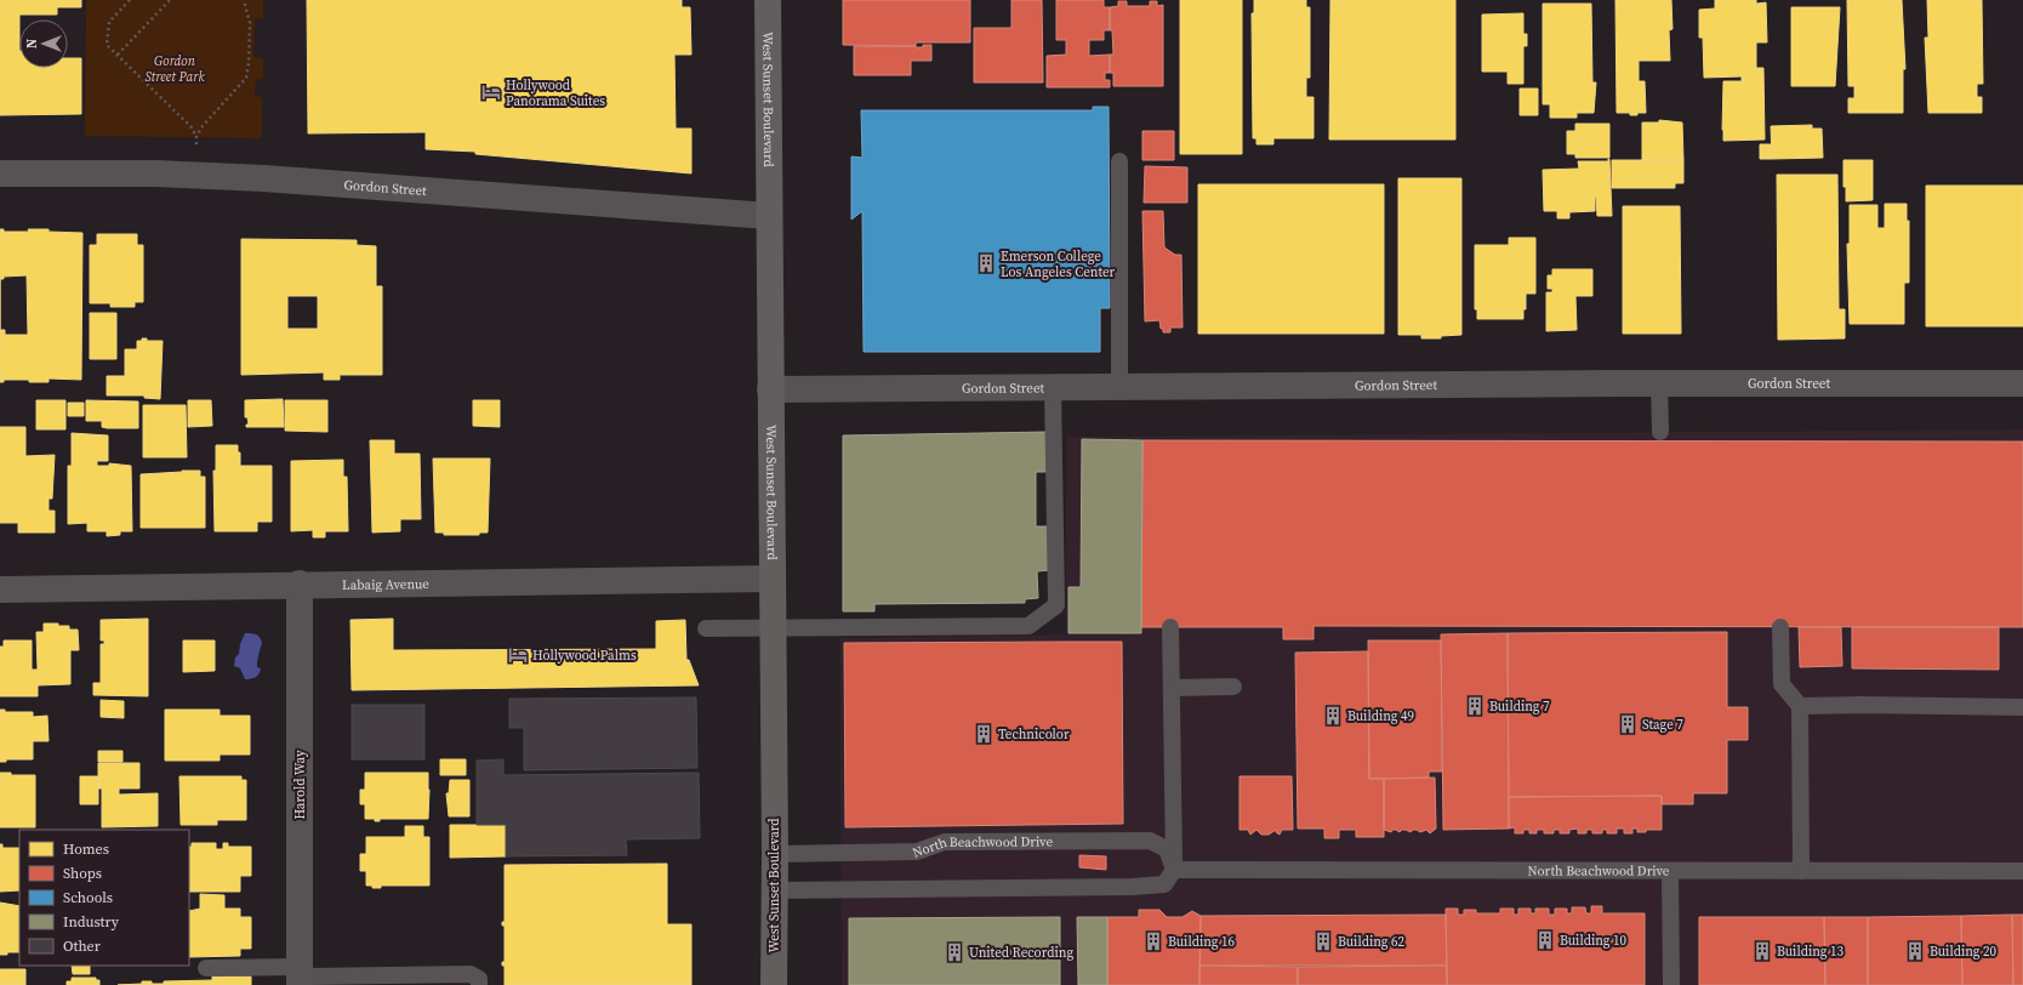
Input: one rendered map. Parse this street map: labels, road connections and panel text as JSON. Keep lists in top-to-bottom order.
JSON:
{
  "streets": {
    "main road": ["West Sunset Boulevard"],
    "street": ["Gordon Street", "Labaig Avenue", "Harold Way"],
    "lane": ["North Beachwood Drive"]
  },
  "crossings": [
    ["West Sunset Boulevard", "Gordon Street"],
    ["West Sunset Boulevard", "Labaig Avenue"],
    ["West Sunset Boulevard", "North Beachwood Drive"],
    ["Labaig Avenue", "Harold Way"]
  ],
  "parks": ["Gordon Street Park"],
  "places": {
    "hotel": ["Hollywood Panorama Suites", "Hollywood Palms"],
    "building": [
      "Emerson College Los Angeles Center",
      "Building 7",
      "Building 49",
      "Stage 7",
      "Technicolor",
      "Building 10",
      "Building 16",
      "Building 62",
      "Building 13",
      "Building 20",
      "United Recording"
    ]
  },
  "legend": [
    "Homes",
    "Shops",
    "Schools",
    "Industry",
    "Other"
  ],
  "north": "left"
}
